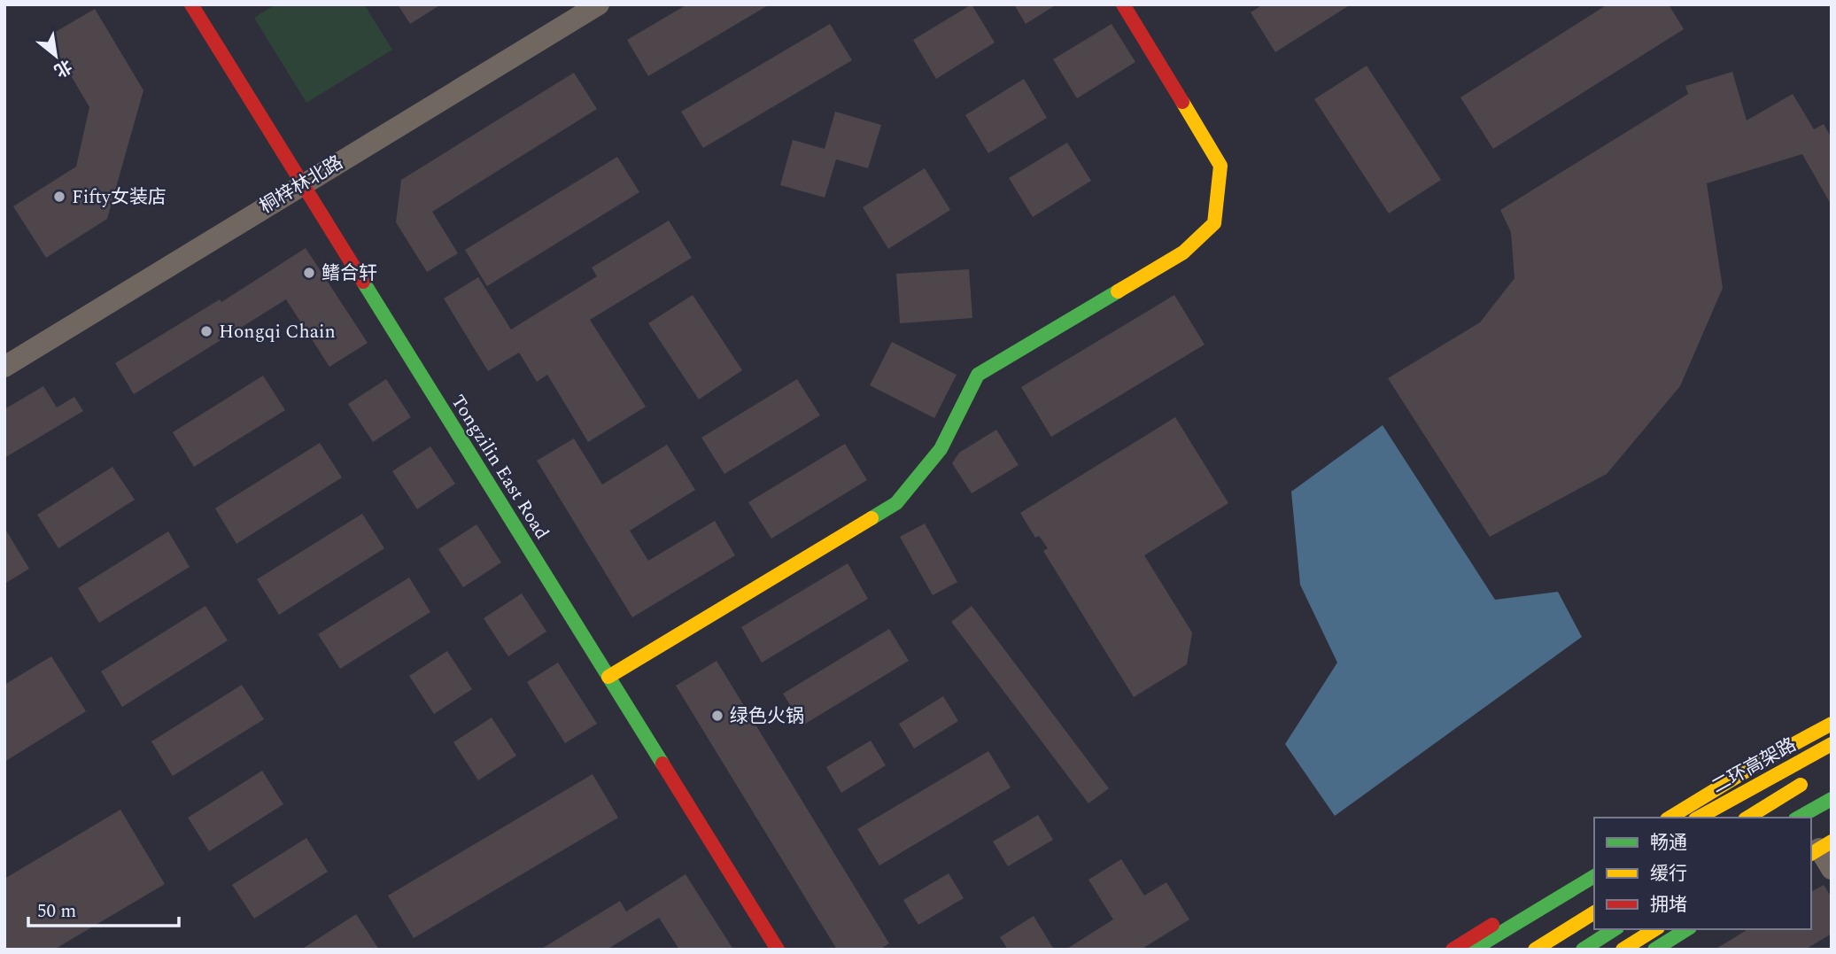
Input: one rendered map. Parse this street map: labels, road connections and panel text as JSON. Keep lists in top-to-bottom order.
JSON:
{
  "streets": {
    "main road": ["Tongzilin East Road", "二环高架路"],
    "street": ["桐梓林北路"]
  },
  "crossings": [
    ["桐梓林北路", "Tongzilin East Road"]
  ],
  "places": [
    "Fifty女装店",
    "鳍合轩",
    "Hongqi Chain",
    "绿色火锅"
  ],
  "legend": ["畅通", "缓行", "拥堵"],
  "scale_bar": "50 m",
  "north": "bottom right"
}
